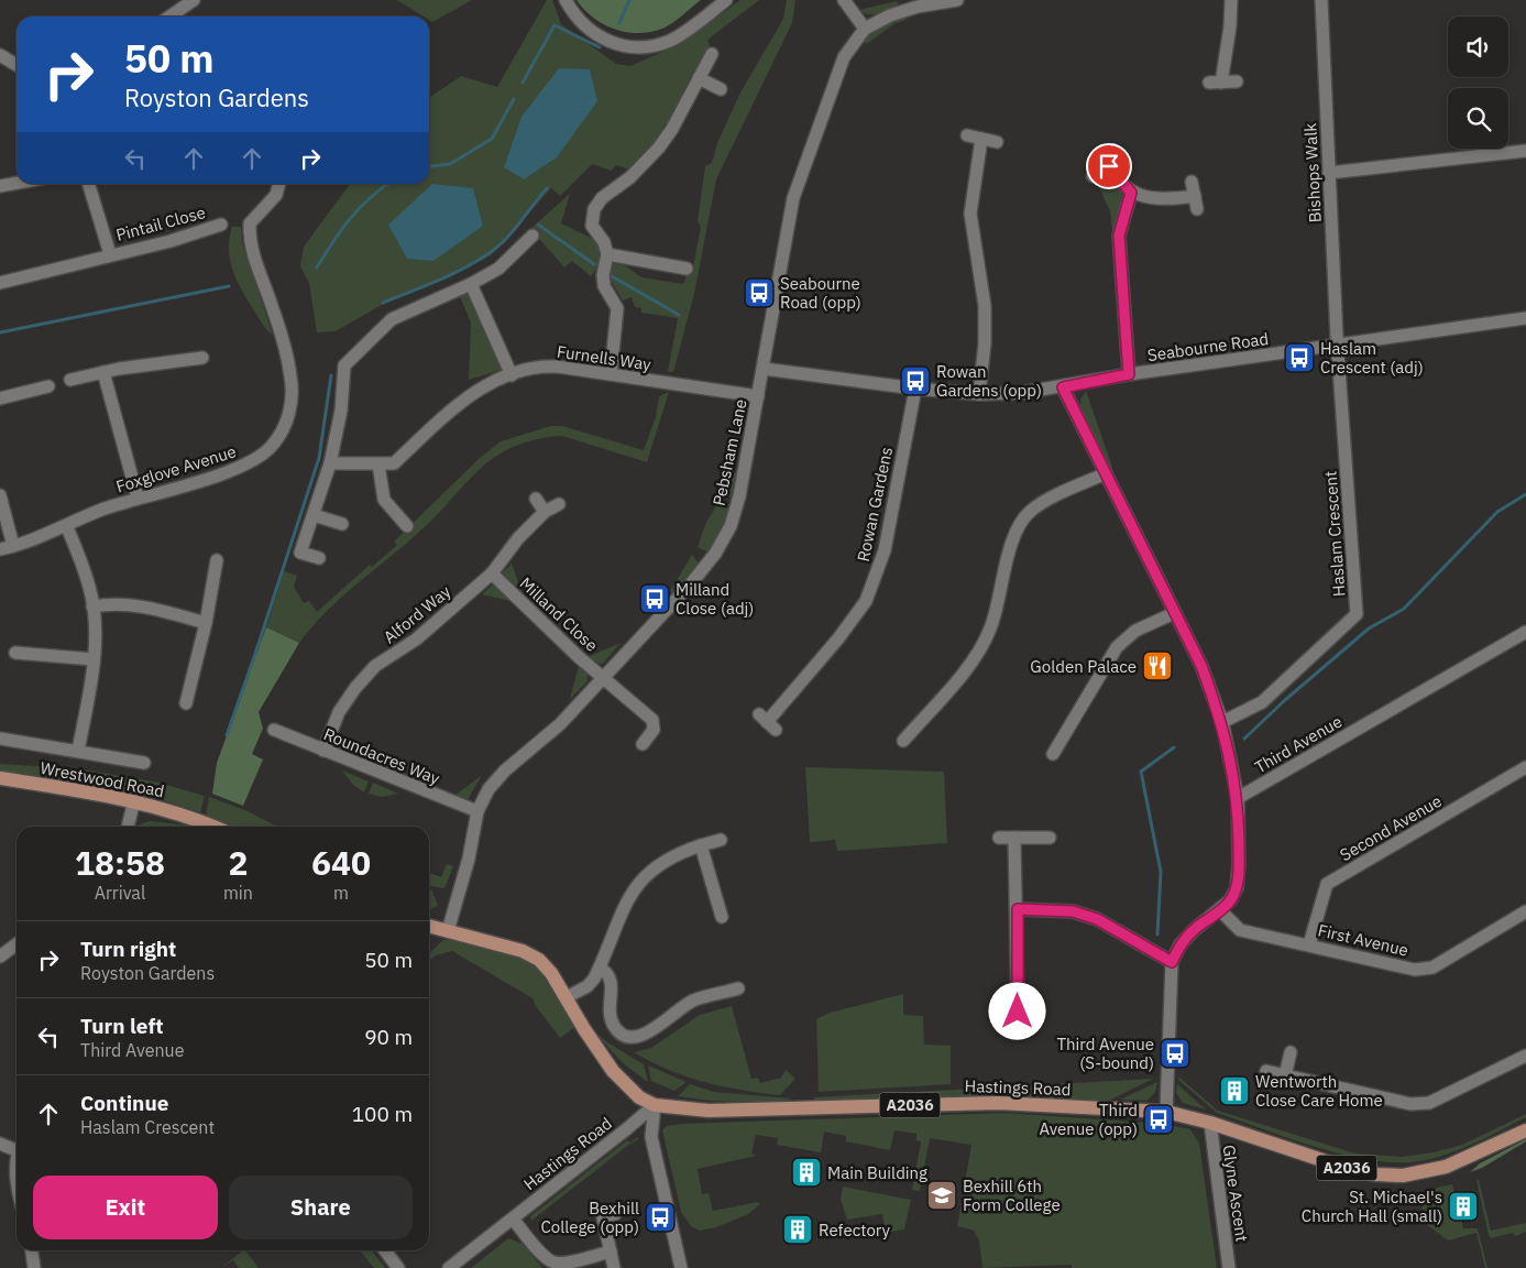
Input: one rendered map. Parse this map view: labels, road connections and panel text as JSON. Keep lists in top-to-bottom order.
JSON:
{
  "streets": {
    "main road": ["Wrestwood Road", "Hastings Road", "A2036"],
    "street": [
      "Bishops Walk",
      "Pintail Close",
      "Seabourne Road",
      "Furnells Way",
      "Pebsham Lane",
      "Foxglove Avenue",
      "Rowan Gardens",
      "Haslam Crescent",
      "Alford Way",
      "Milland Close",
      "Third Avenue",
      "Roundacres Way",
      "Second Avenue",
      "First Avenue",
      "Glyne Ascent"
    ]
  },
  "crossings": [
    ["Bishops Walk", "Seabourne Road"],
    ["Bishops Walk", "Haslam Crescent"],
    ["Seabourne Road", "Pebsham Lane"],
    ["Seabourne Road", "Rowan Gardens"],
    ["Seabourne Road", "Haslam Crescent"],
    ["Furnells Way", "Pebsham Lane"],
    ["Pebsham Lane", "Milland Close"],
    ["Pebsham Lane", "Roundacres Way"],
    ["Pebsham Lane", "A2036"],
    ["Alford Way", "Milland Close"],
    ["Alford Way", "Roundacres Way"],
    ["Second Avenue", "First Avenue"],
    ["Hastings Road", "A2036"],
    ["Hastings Road", "Glyne Ascent"]
  ],
  "places": {
    "bus stop": [
      "Seabourne Road (opp)",
      "Haslam Crescent (adj)",
      "Rowan Gardens (opp)",
      "Milland Close (adj)",
      "Third Avenue (S-bound)",
      "Third Avenue (opp)",
      "Bexhill College (opp)"
    ],
    "restaurant": ["Golden Palace"],
    "building": [
      "Wentworth Close Care Home",
      "Main Building",
      "St. Michael's Church Hall (small)",
      "Refectory"
    ],
    "school or university": ["Bexhill 6th Form College"]
  },
  "page": {
    "turn": ["50 m", "Royston Gardens"],
    "eta": [
      "18:58",
      "Arrival",
      "2",
      "min",
      "640",
      "m"
    ],
    "list": [
      {
        "name": "Turn right",
        "note": "Royston Gardens",
        "value": "50 m"
      },
      {
        "name": "Turn left",
        "note": "Third Avenue",
        "value": "90 m"
      },
      {
        "name": "Continue",
        "note": "Haslam Crescent",
        "value": "100 m"
      }
    ],
    "buttons": ["Exit", "Share"]
  }
}
